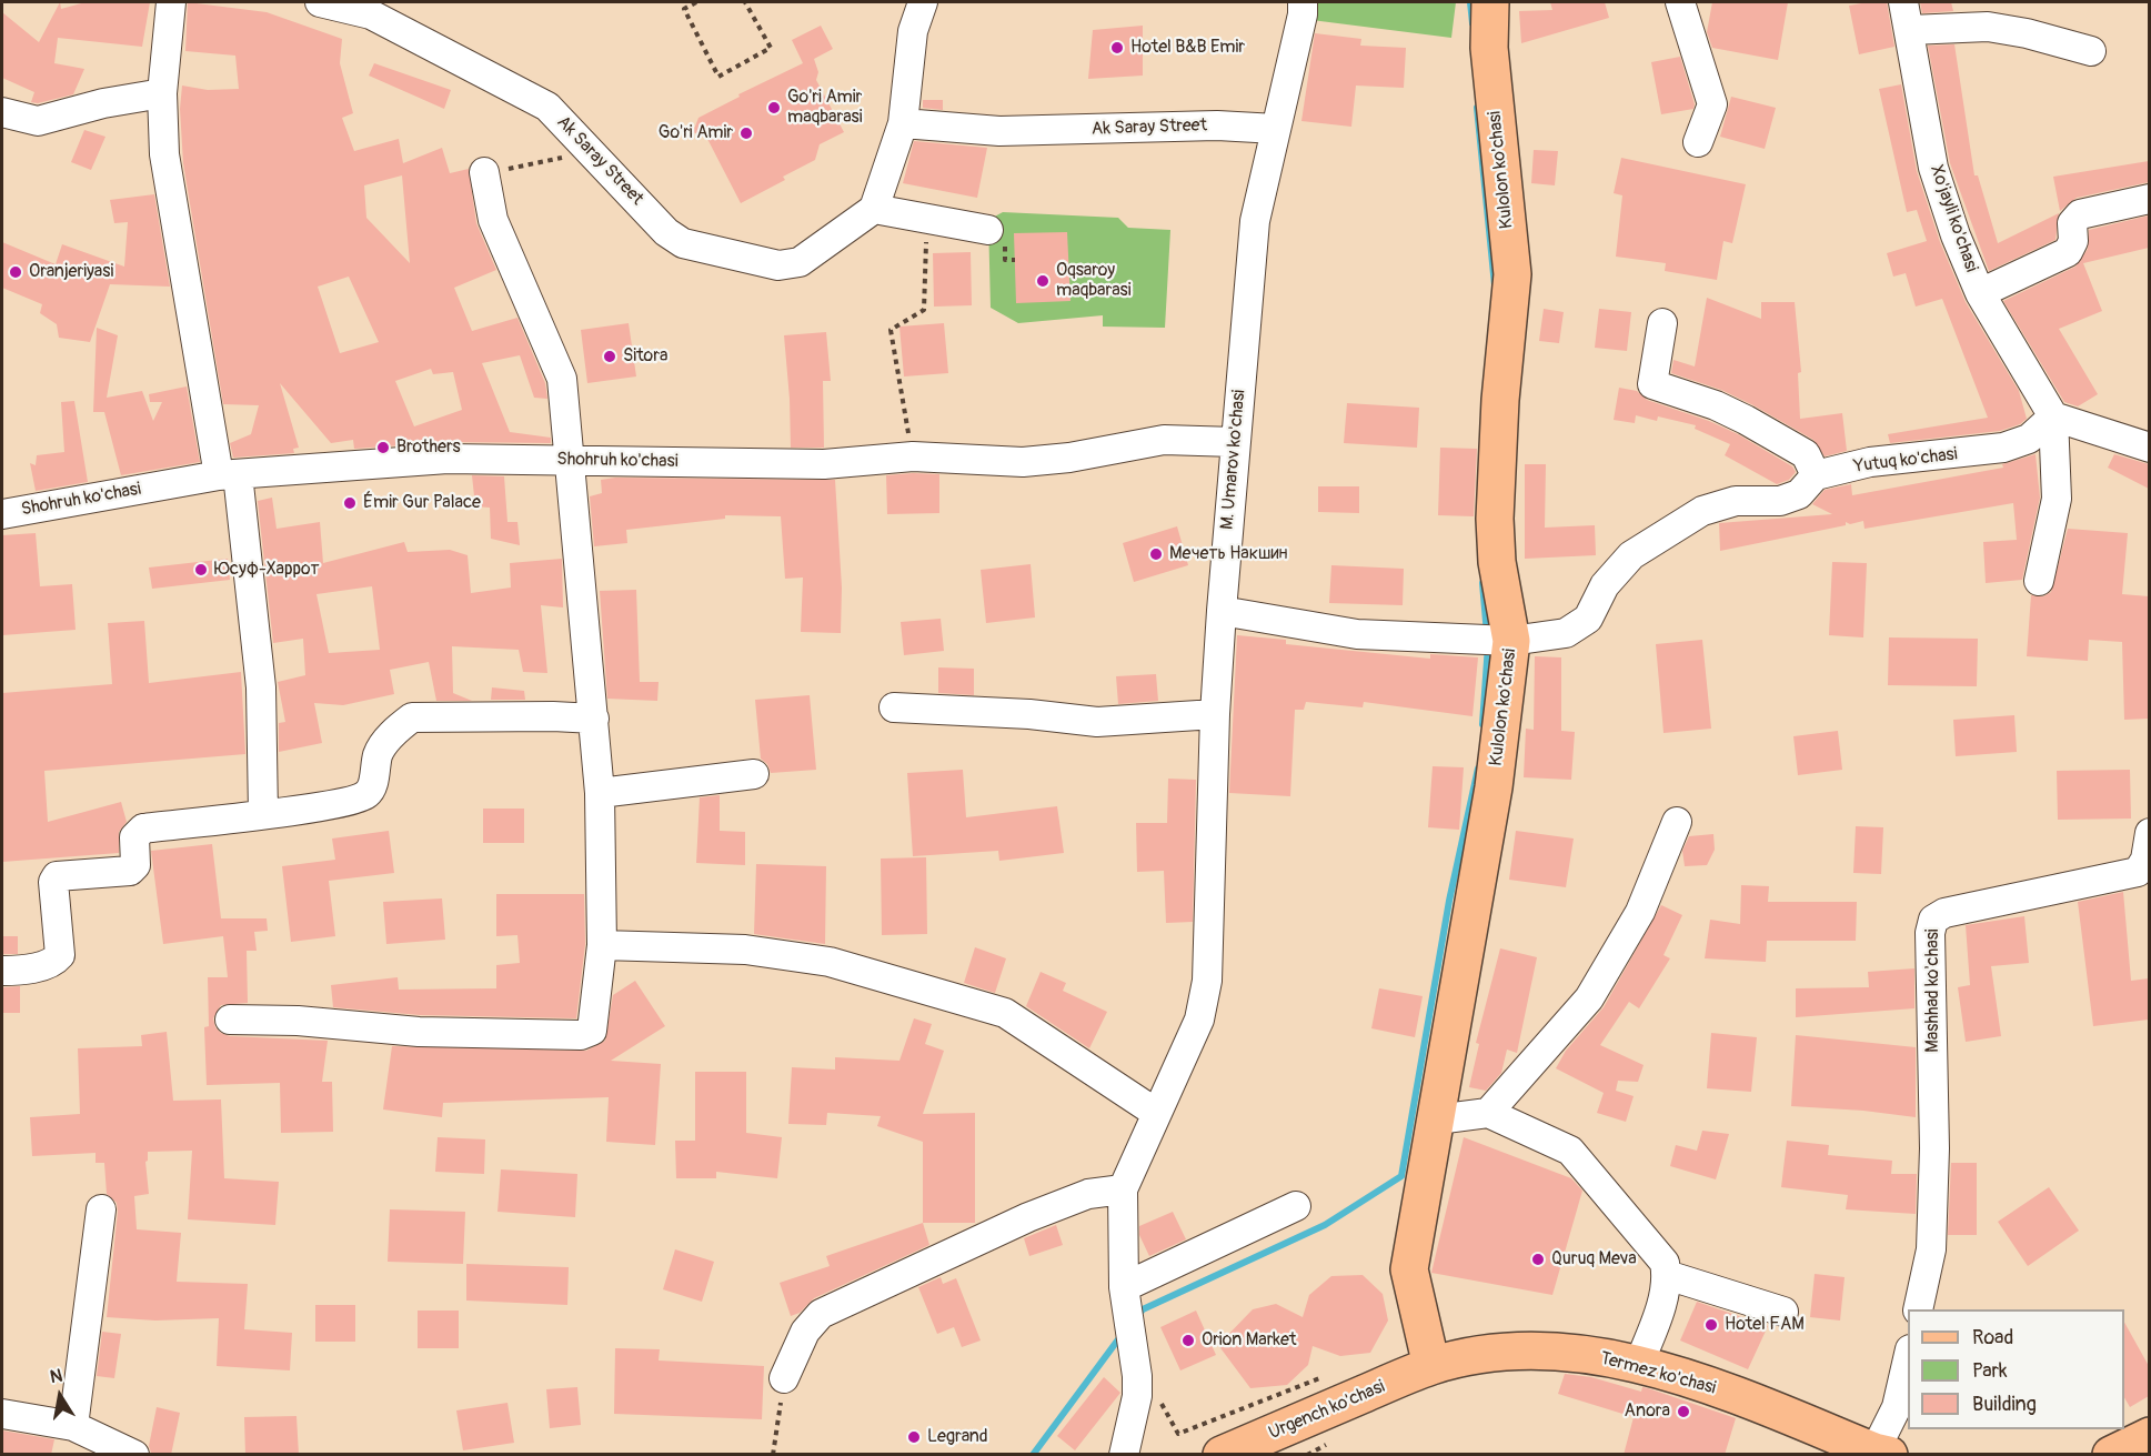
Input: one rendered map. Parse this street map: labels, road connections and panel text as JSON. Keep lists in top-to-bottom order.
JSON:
{
  "streets": {
    "main road": ["Kulolon ko'chasi", "Termez ko'chasi", "Urgench ko'chasi"],
    "street": [
      "Ak Saray Street",
      "Xo'jayli ko'chasi",
      "M. Umarov ko'chasi",
      "Shohruh ko'chasi",
      "Yutuq ko'chasi",
      "Mashhad ko'chasi"
    ]
  },
  "crossings": [
    ["Ak Saray Street", "M. Umarov ko'chasi"],
    ["Kulolon ko'chasi", "Yutuq ko'chasi"],
    ["Kulolon ko'chasi", "Termez ko'chasi"],
    ["Kulolon ko'chasi", "Urgench ko'chasi"],
    ["Xo'jayli ko'chasi", "Yutuq ko'chasi"],
    ["M. Umarov ko'chasi", "Shohruh ko'chasi"],
    ["M. Umarov ko'chasi", "Yutuq ko'chasi"],
    ["Termez ko'chasi", "Urgench ko'chasi"]
  ],
  "places": [
    "Hotel B&B Emir",
    "Go'ri Amir maqbarasi",
    "Go'ri Amir",
    "Oranjeriyasi",
    "Oqsaroy maqbarasi",
    "Sitora",
    "Brothers",
    "Émir Gur Palace",
    "Мечеть Накшин",
    "Юсуф-Харрот",
    "Quruq Meva",
    "Hotel FAM",
    "Orion Market",
    "Anora",
    "Legrand"
  ],
  "legend": ["Road", "Park", "Building"],
  "north": "top"
}
